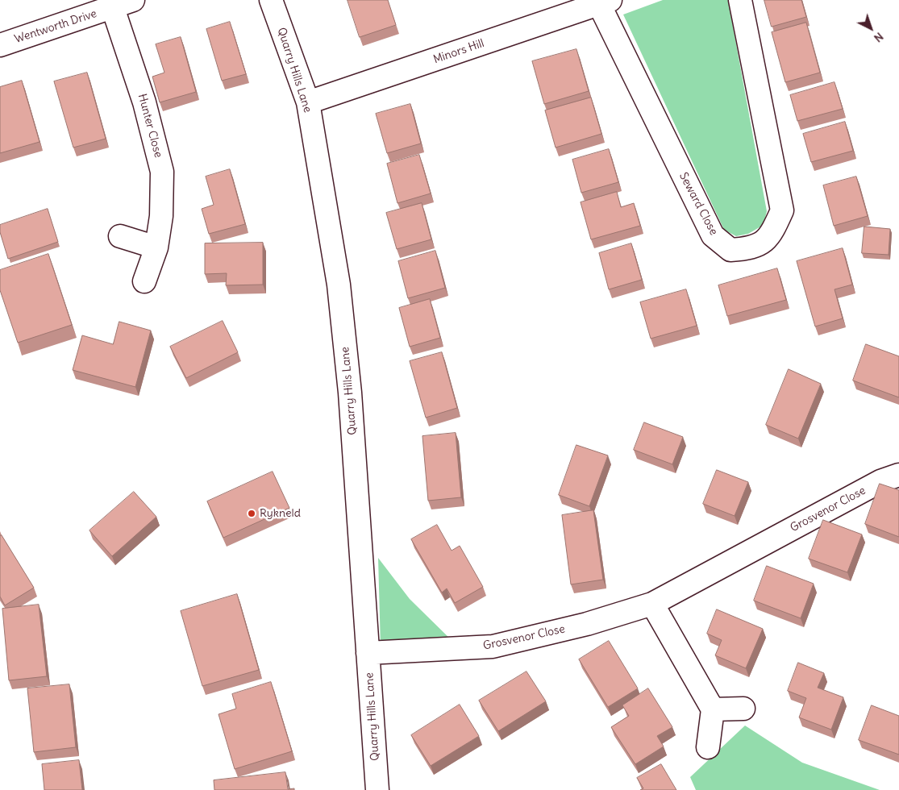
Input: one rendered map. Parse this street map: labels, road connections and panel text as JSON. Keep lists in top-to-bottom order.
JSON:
{
  "streets": {
    "street": [
      "Wentworth Drive",
      "Minors Hill",
      "Quarry Hills Lane",
      "Hunter Close",
      "Seward Close",
      "Grosvenor Close"
    ]
  },
  "crossings": [
    ["Wentworth Drive", "Hunter Close"],
    ["Minors Hill", "Quarry Hills Lane"],
    ["Minors Hill", "Seward Close"],
    ["Quarry Hills Lane", "Grosvenor Close"]
  ],
  "places": ["Rykneld"],
  "north": "bottom right"
}
